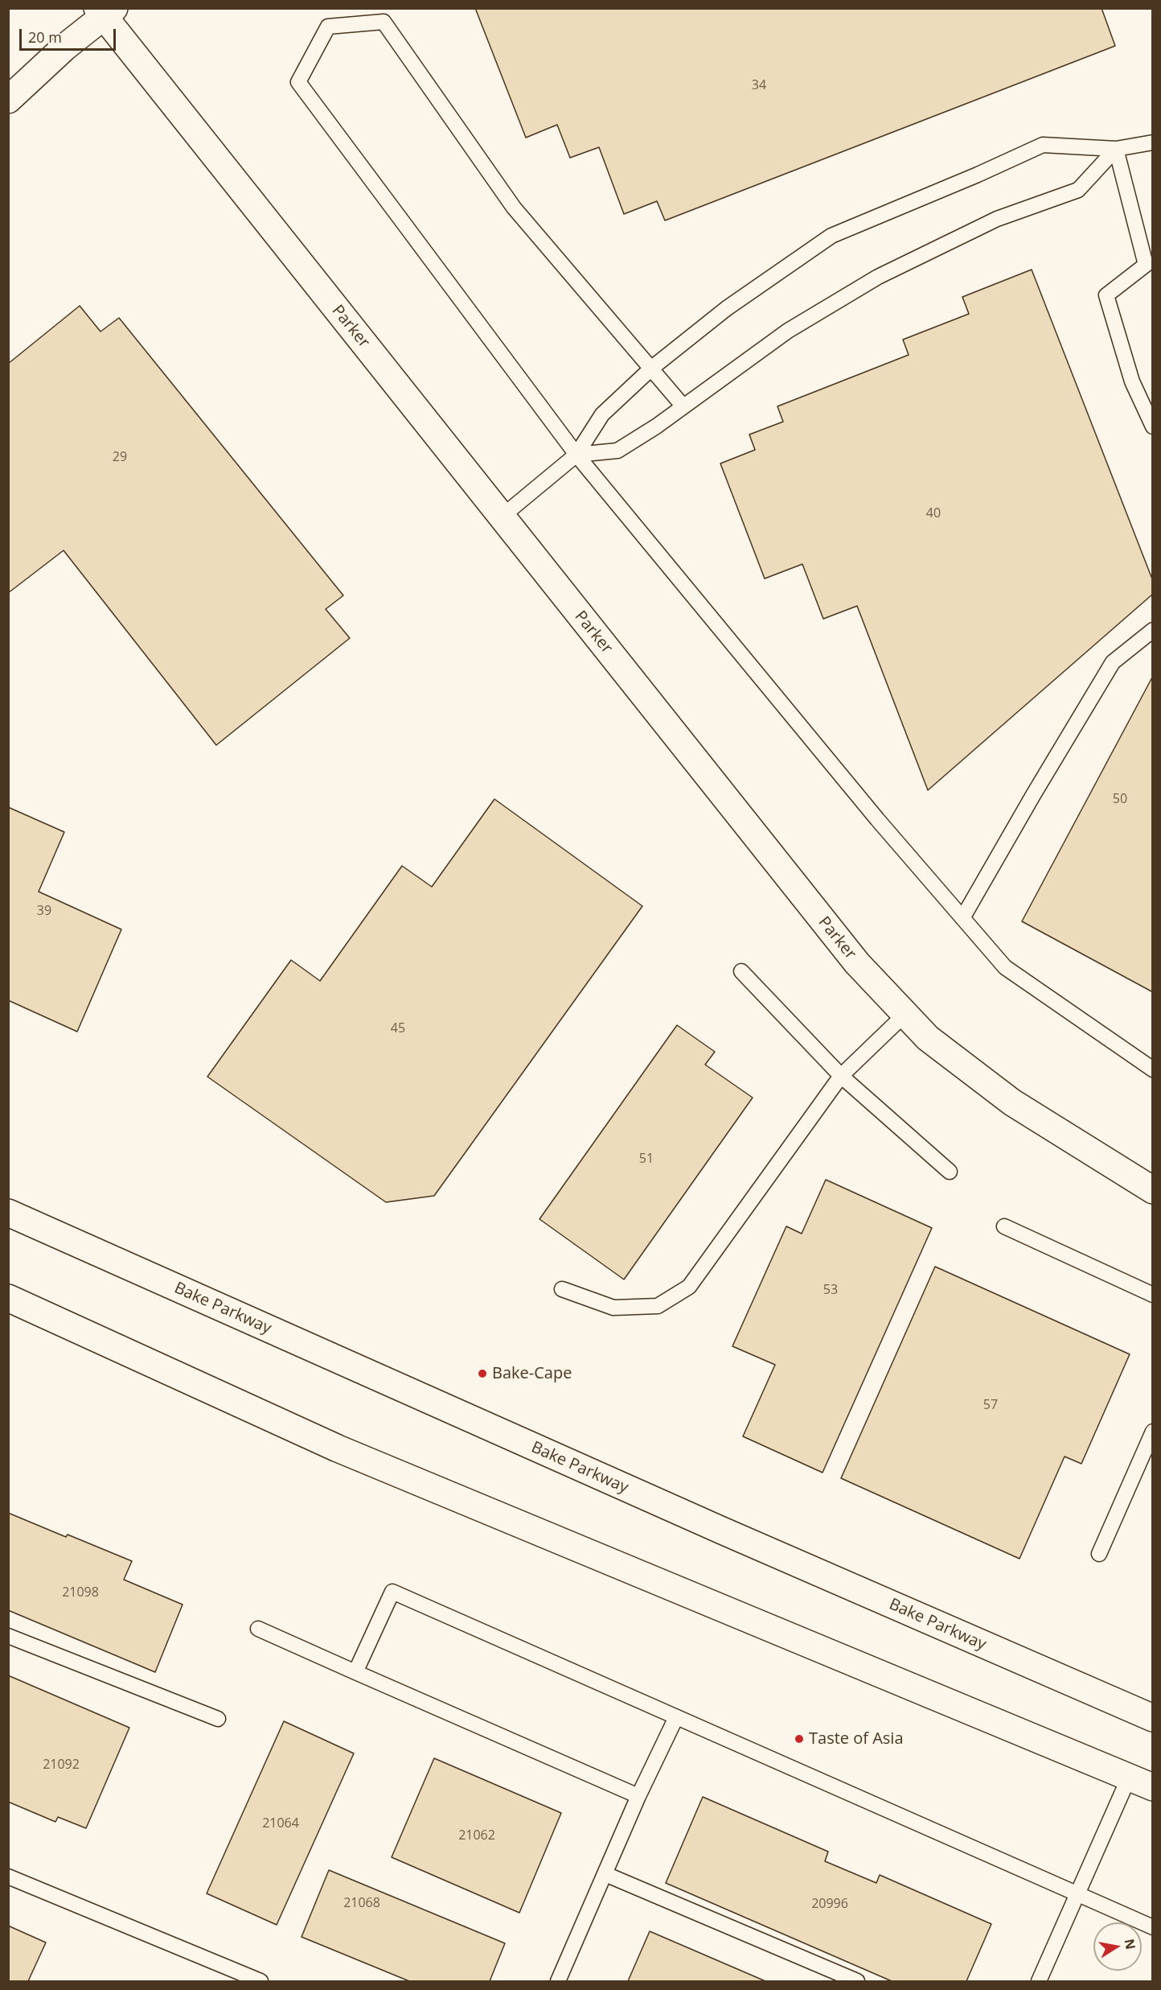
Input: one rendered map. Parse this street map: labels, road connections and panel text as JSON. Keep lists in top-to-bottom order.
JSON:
{
  "streets": {
    "main road": ["Parker", "Bake Parkway"]
  },
  "places": ["Bake-Cape", "Taste of Asia"],
  "house_numbers": [
    "34",
    "29",
    "40",
    "50",
    "39",
    "45",
    "51",
    "53",
    "57",
    "21098",
    "21092",
    "21064",
    "21062",
    "21068",
    "20996"
  ],
  "scale_bar": "20 m",
  "north": "right"
}
